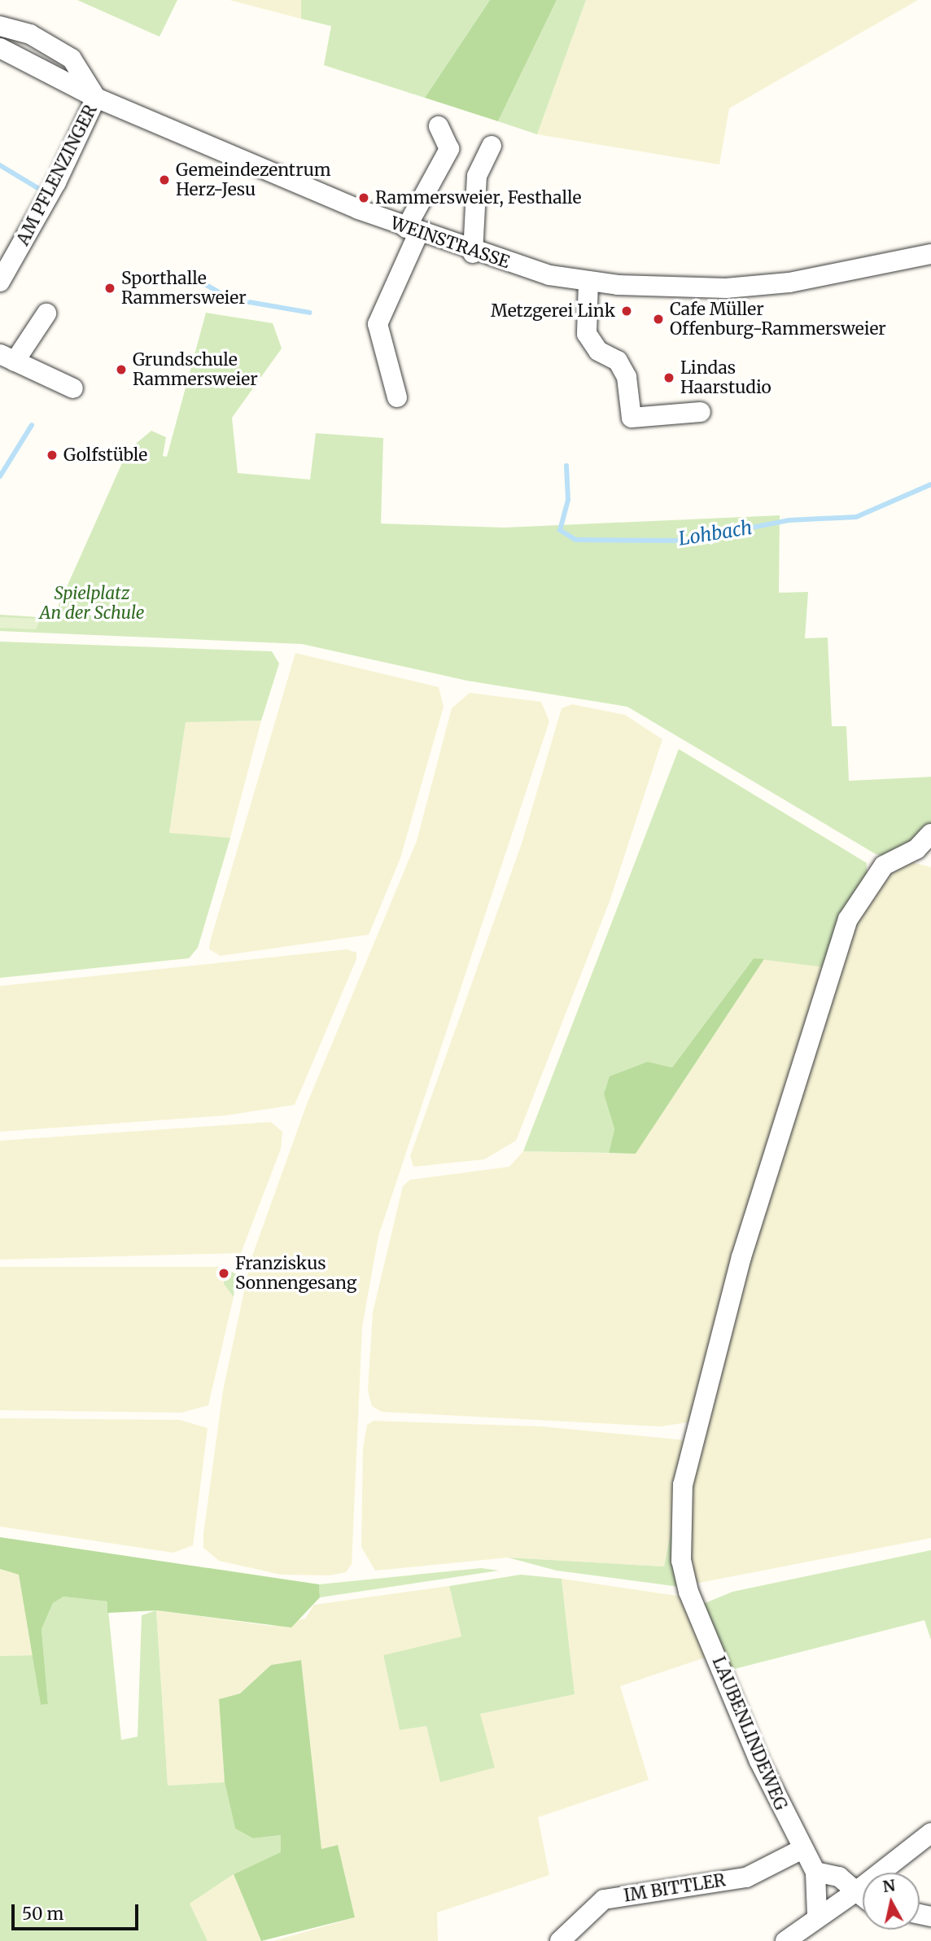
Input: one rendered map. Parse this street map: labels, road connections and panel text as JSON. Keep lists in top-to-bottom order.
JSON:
{
  "streets": {
    "street": [
      "AM PFLENZINGER",
      "WEINSTRASSE",
      "LAUBENLINDEWEG",
      "IM BITTLER"
    ]
  },
  "crossings": [
    ["AM PFLENZINGER", "WEINSTRASSE"],
    ["LAUBENLINDEWEG", "IM BITTLER"]
  ],
  "water": ["Lohbach"],
  "parks": ["Spielplatz An der Schule"],
  "places": [
    "Gemeindezentrum Herz-Jesu",
    "Rammersweier, Festhalle",
    "Sporthalle Rammersweier",
    "Metzgerei Link",
    "Cafe Müller Offenburg-Rammersweier",
    "Grundschule Rammersweier",
    "Lindas Haarstudio",
    "Golfstüble",
    "Franziskus Sonnengesang"
  ],
  "scale_bar": "50 m",
  "north": "top"
}
